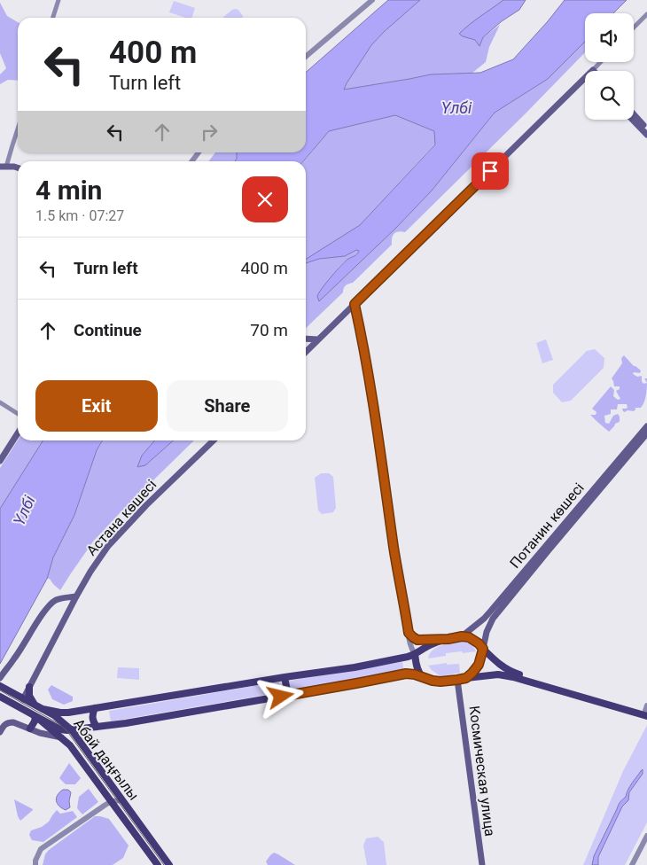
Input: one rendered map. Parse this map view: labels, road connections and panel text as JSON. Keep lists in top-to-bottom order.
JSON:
{
  "streets": {
    "main road": [
      "Астана көшесі",
      "Потанин көшесі",
      "Абай даңғылы",
      "Космическая улица"
    ]
  },
  "crossings": [
    ["Астана көшесі", "Абай даңғылы"],
    ["Потанин көшесі", "Космическая улица"]
  ],
  "water": ["Үлбі"],
  "page": {
    "turn": ["400 m", "Turn left"],
    "heading": ["4 min", "1.5 km · 07:27"],
    "list": [
      {
        "name": "Turn left",
        "value": "400 m"
      },
      {
        "name": "Continue",
        "value": "70 m"
      }
    ],
    "buttons": ["Exit", "Share"]
  }
}
